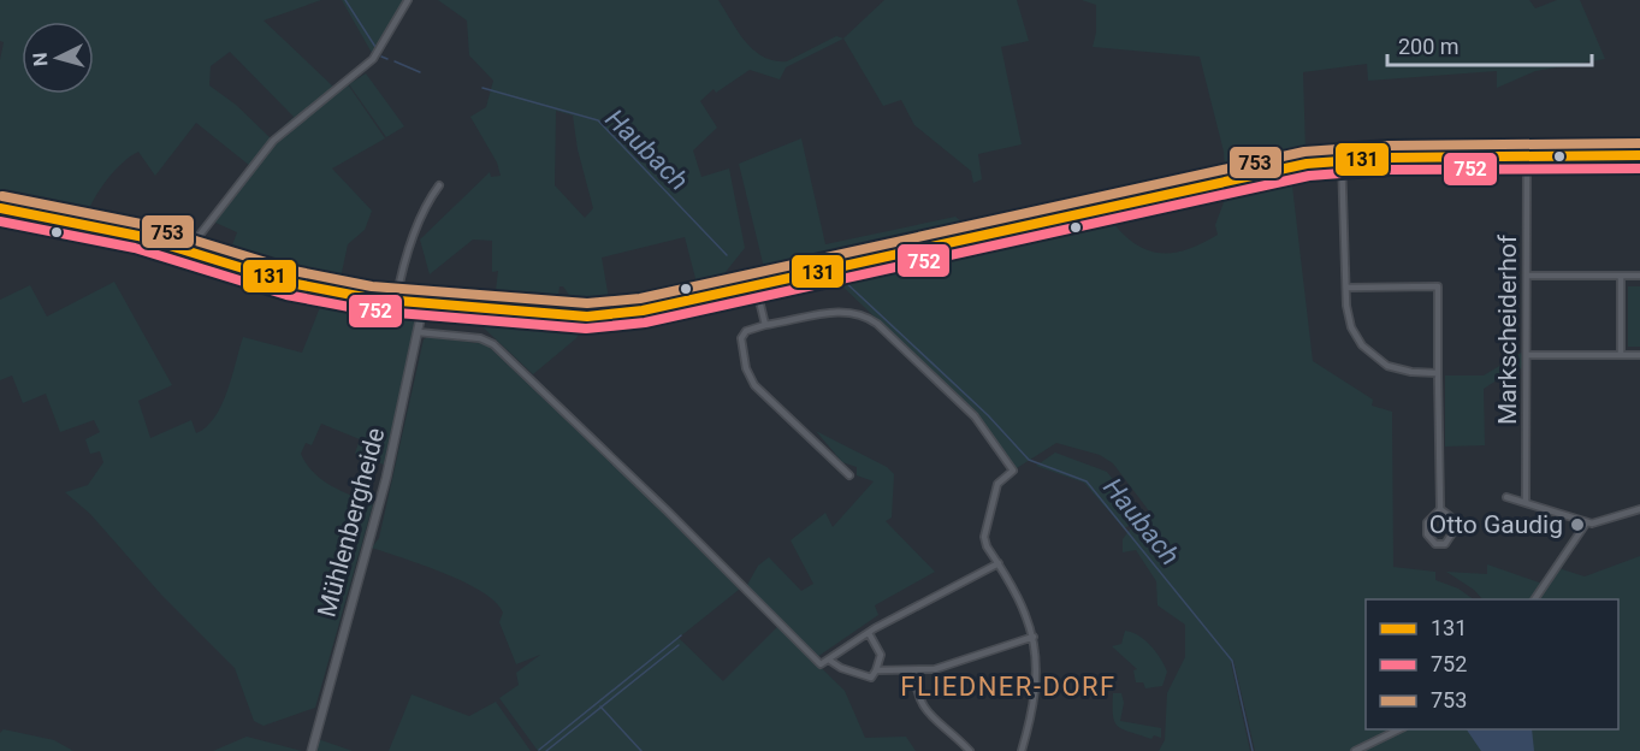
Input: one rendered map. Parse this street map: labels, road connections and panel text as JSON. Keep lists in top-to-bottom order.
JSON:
{
  "streets": {
    "street": ["Markscheiderhof", "Mühlenbergheide"]
  },
  "districts": ["FLIEDNER-DORF"],
  "water": ["Haubach"],
  "places": ["Otto Gaudig"],
  "lines": ["transit line 753", "transit line 131", "transit line 752"],
  "legend": ["131", "752", "753"],
  "scale_bar": "200 m",
  "north": "left"
}
